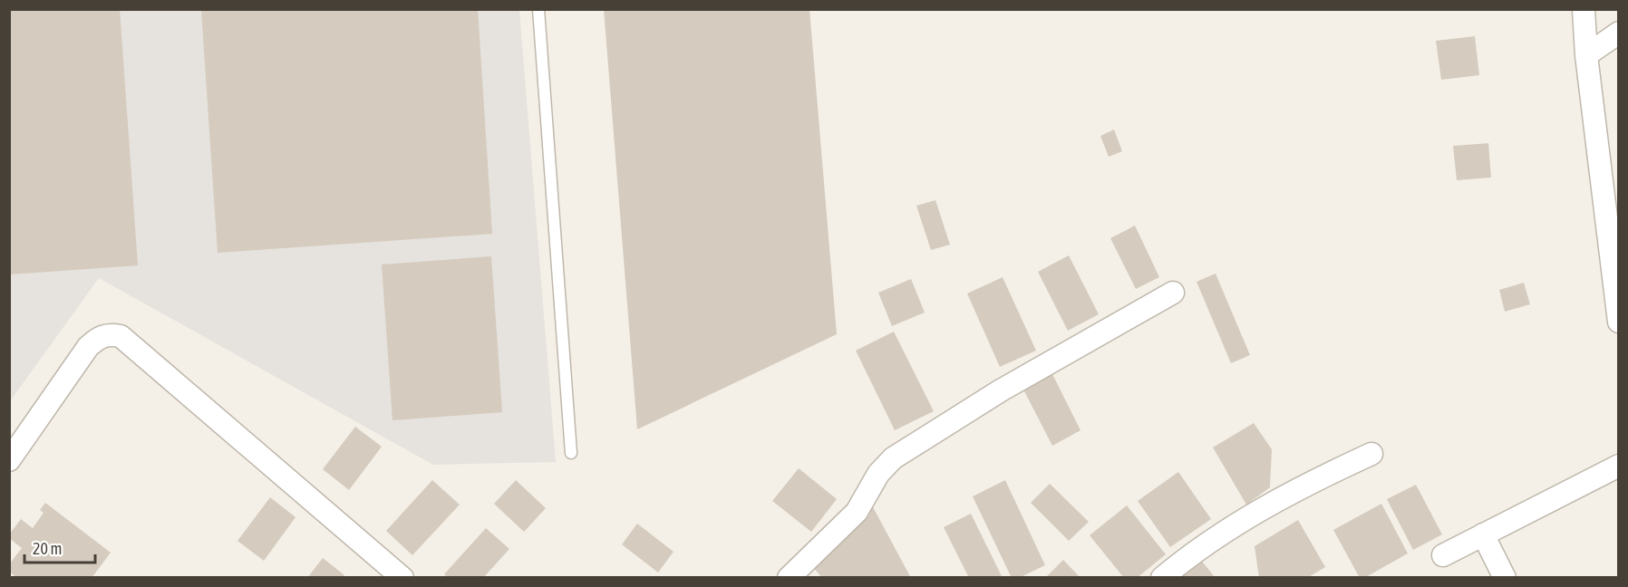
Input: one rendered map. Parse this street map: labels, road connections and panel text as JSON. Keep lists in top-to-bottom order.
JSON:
{
  "scale_bar": "20 m"
}
